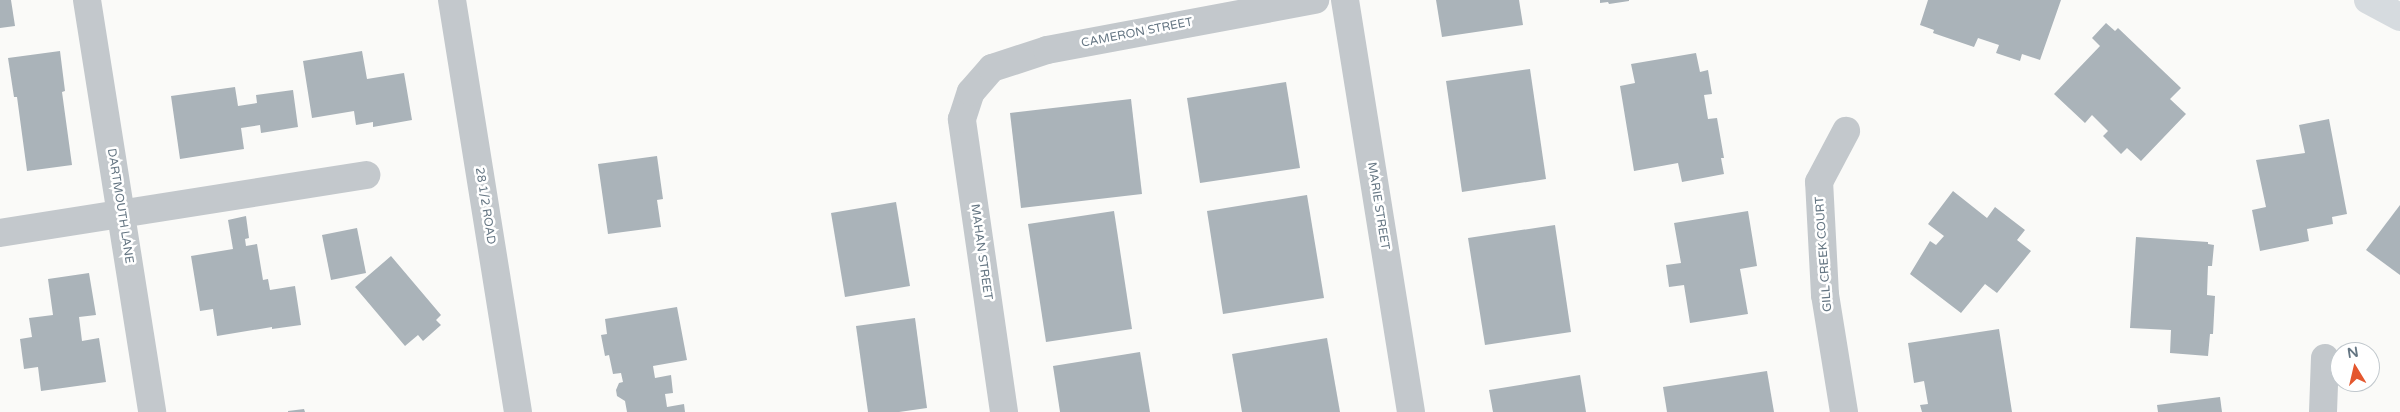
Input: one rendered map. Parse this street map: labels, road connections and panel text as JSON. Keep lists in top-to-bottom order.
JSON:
{
  "streets": {
    "street": [
      "CAMERON STREET",
      "DARTMOUTH LANE",
      "28 1/2 ROAD",
      "MARIE STREET",
      "MAHAN STREET",
      "GILL CREEK COURT"
    ]
  },
  "crossings": [
    ["CAMERON STREET", "MAHAN STREET"]
  ],
  "north": "top"
}
